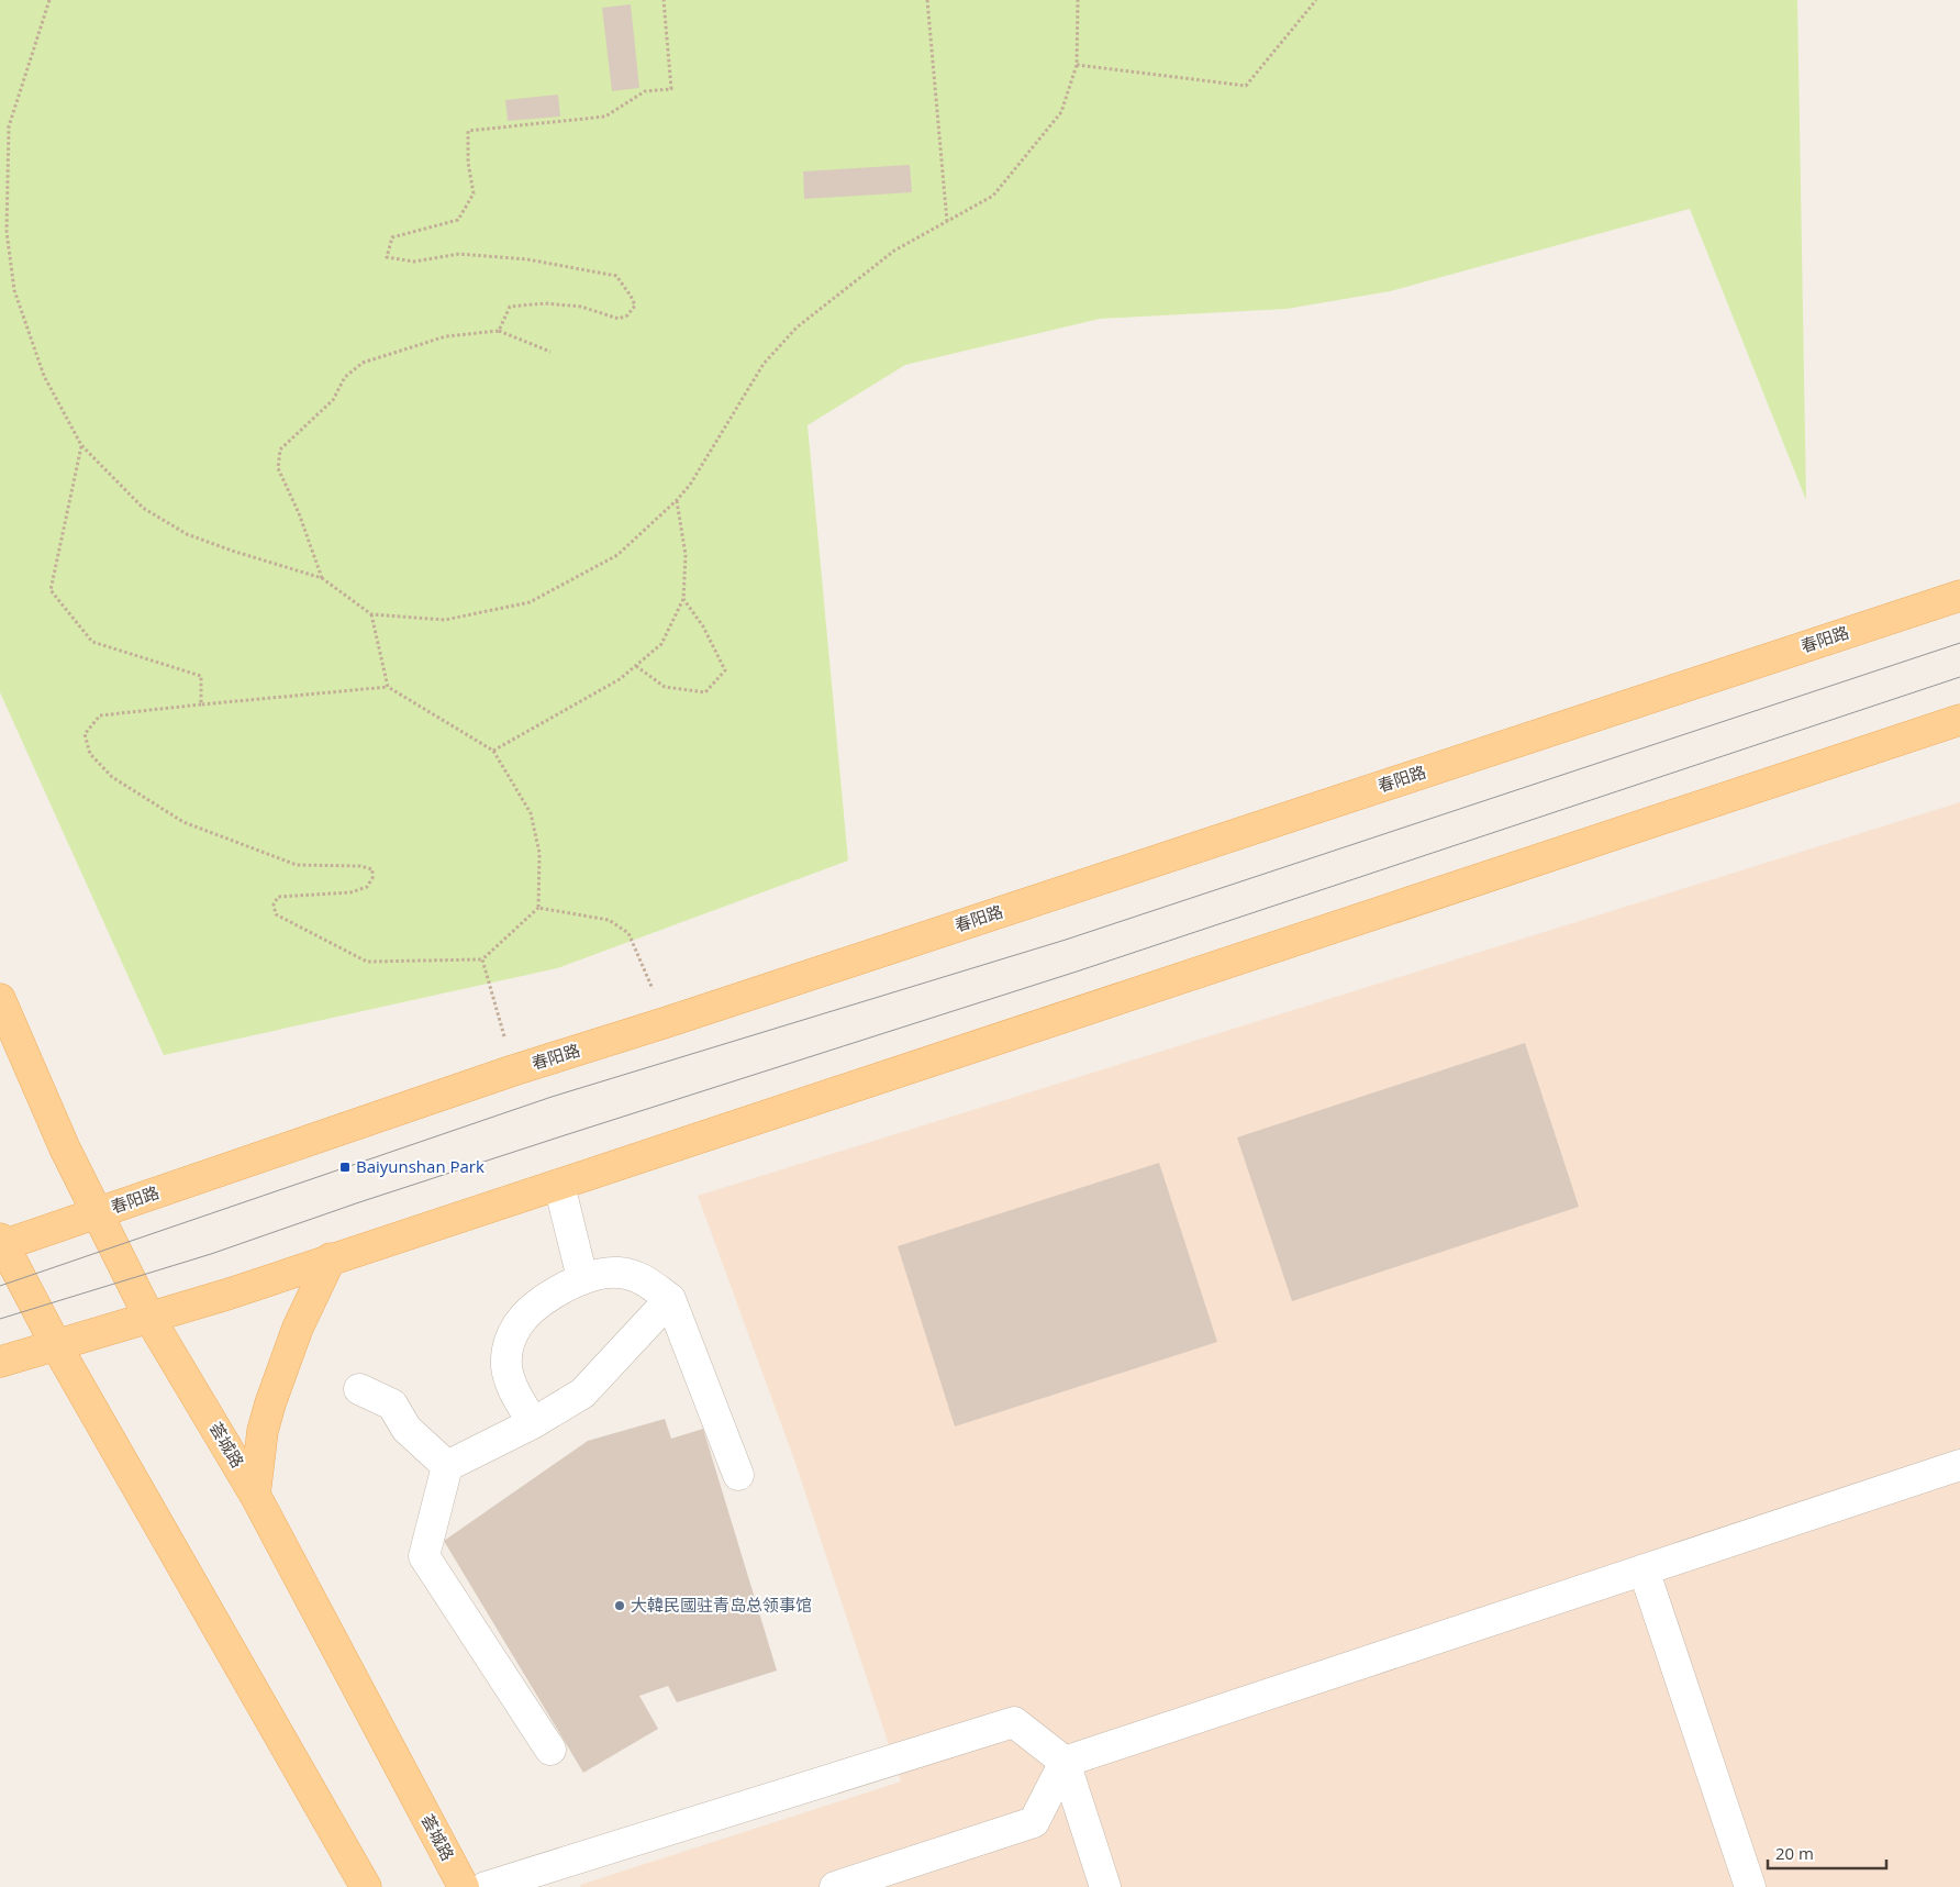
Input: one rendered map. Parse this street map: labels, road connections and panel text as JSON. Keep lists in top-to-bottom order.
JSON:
{
  "streets": {
    "main road": ["春阳路", "荟城路"]
  },
  "crossings": [
    ["春阳路", "荟城路"]
  ],
  "places": {
    "transit": ["Baiyunshan Park"],
    "other": ["大韓民國驻青岛总领事馆"]
  },
  "scale_bar": "20 m"
}
